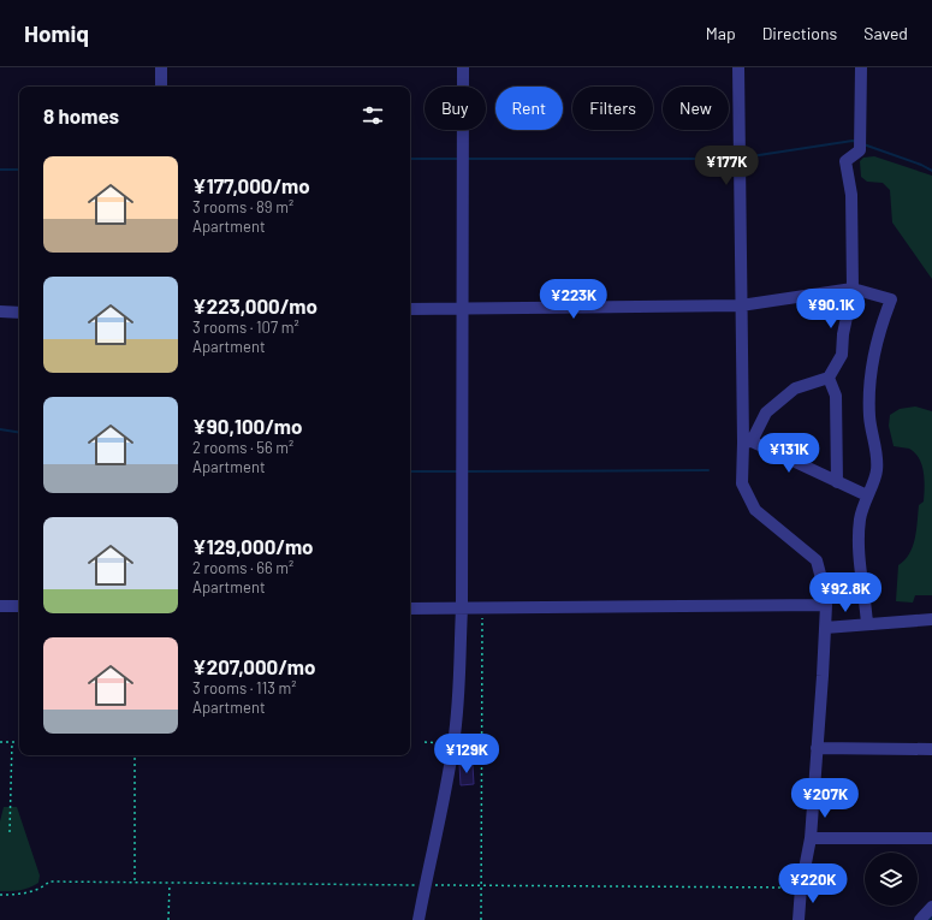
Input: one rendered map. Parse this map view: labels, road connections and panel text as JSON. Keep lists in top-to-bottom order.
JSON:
{
  "page": {
    "header": "Homiq",
    "nav": ["Map", "Directions", "Saved"],
    "chip": [
      "Buy",
      "Rent",
      "Filters",
      "New"
    ],
    "heading": "8 homes",
    "list": [
      {
        "name": "¥177,000/mo",
        "note": "3 rooms · 89 m² · Apartment"
      },
      {
        "name": "¥223,000/mo",
        "note": "3 rooms · 107 m² · Apartment"
      },
      {
        "name": "¥90,100/mo",
        "note": "2 rooms · 56 m² · Apartment"
      },
      {
        "name": "¥129,000/mo",
        "note": "2 rooms · 66 m² · Apartment"
      },
      {
        "name": "¥207,000/mo",
        "note": "3 rooms · 113 m² · Apartment"
      }
    ],
    "price": [
      "¥177K",
      "¥223K",
      "¥90.1K",
      "¥131K",
      "¥92.8K",
      "¥129K",
      "¥207K",
      "¥220K"
    ]
  }
}
